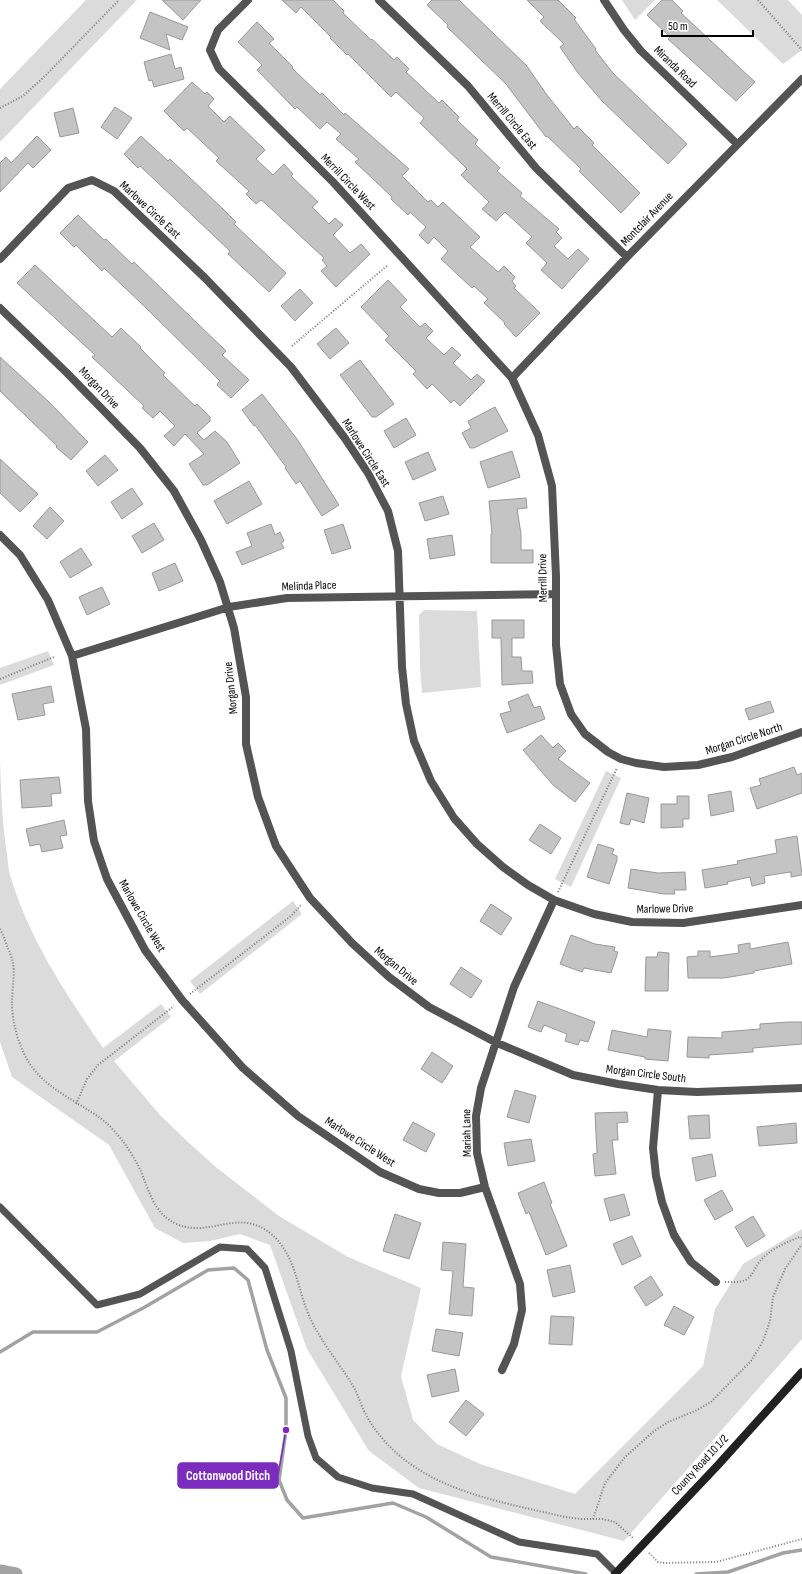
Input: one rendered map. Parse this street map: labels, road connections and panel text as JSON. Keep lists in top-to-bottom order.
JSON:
{
  "streets": {
    "street": [
      "Miranda Road",
      "Merrill Circle East",
      "Merrill Circle West",
      "Marlowe Circle East",
      "Montclair Avenue",
      "Morgan Drive",
      "Merrill Drive",
      "Melinda Place",
      "Morgan Circle North",
      "Marlowe Drive",
      "Marlowe Circle West",
      "Morgan Circle South",
      "Mariah Lane",
      "County Road 10 1/2"
    ]
  },
  "crossings": [
    ["Miranda Road", "Montclair Avenue"],
    ["Merrill Circle East", "Montclair Avenue"],
    ["Merrill Circle West", "Montclair Avenue"],
    ["Merrill Circle West", "Merrill Drive"],
    ["Marlowe Circle East", "Melinda Place"],
    ["Marlowe Circle East", "Marlowe Drive"],
    ["Marlowe Circle East", "Mariah Lane"],
    ["Montclair Avenue", "Merrill Drive"],
    ["Morgan Drive", "Melinda Place"],
    ["Morgan Drive", "Morgan Circle South"],
    ["Morgan Drive", "Mariah Lane"],
    ["Merrill Drive", "Melinda Place"],
    ["Merrill Drive", "Morgan Circle North"],
    ["Melinda Place", "Marlowe Circle West"],
    ["Marlowe Drive", "Mariah Lane"],
    ["Marlowe Circle West", "Mariah Lane"],
    ["Morgan Circle South", "Mariah Lane"]
  ],
  "places": ["Cottonwood Ditch"],
  "scale_bar": "50 m"
}
